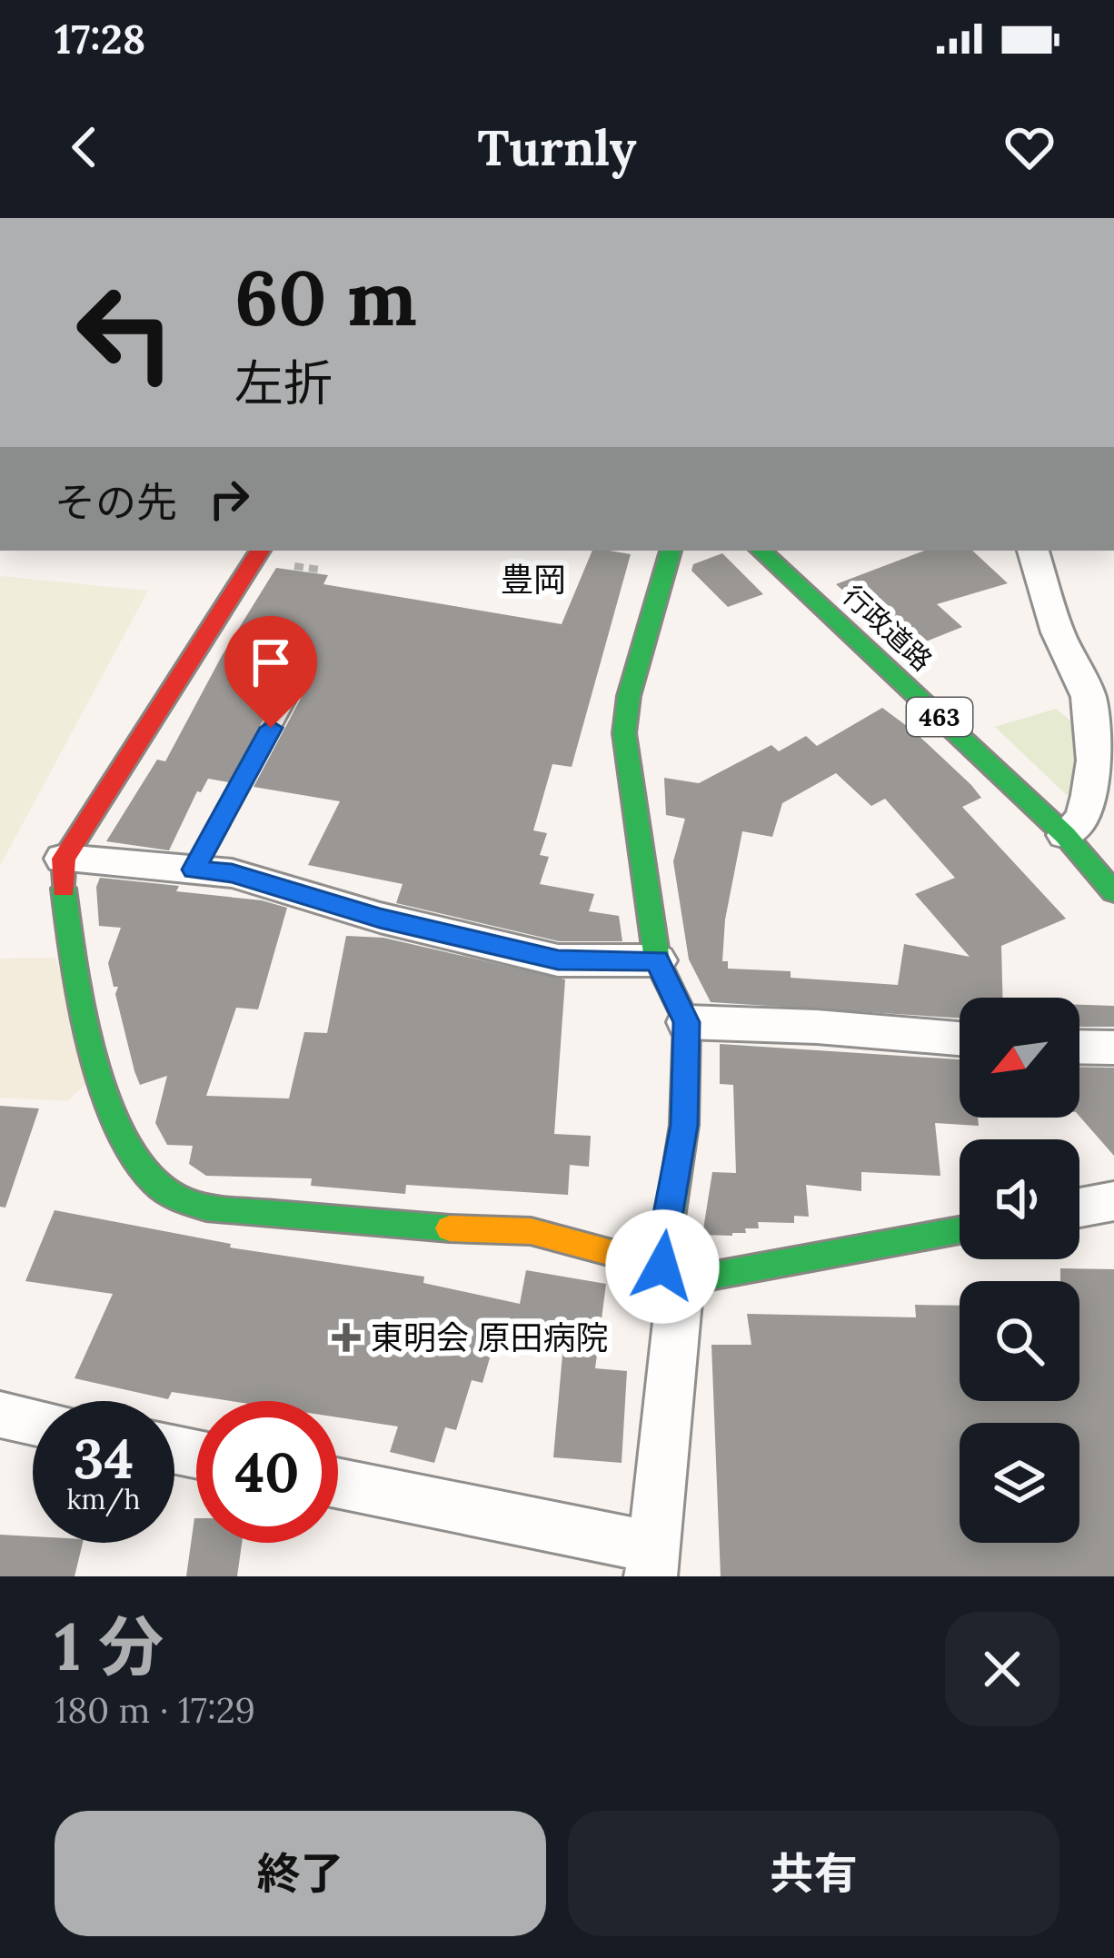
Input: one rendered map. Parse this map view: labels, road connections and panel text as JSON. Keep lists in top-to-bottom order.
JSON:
{
  "streets": {
    "main road": ["行政道路", "463"]
  },
  "districts": ["豊岡"],
  "places": {
    "health": ["東明会 原田病院"]
  },
  "north": "bottom left",
  "page": {
    "status": "17:28",
    "header": "Turnly",
    "turn": ["60 m", "左折"],
    "then": "その先",
    "speed": "34 km/h",
    "limit": "40",
    "heading": ["1 分", "180 m · 17:29"],
    "buttons": ["終了", "共有"]
  }
}
